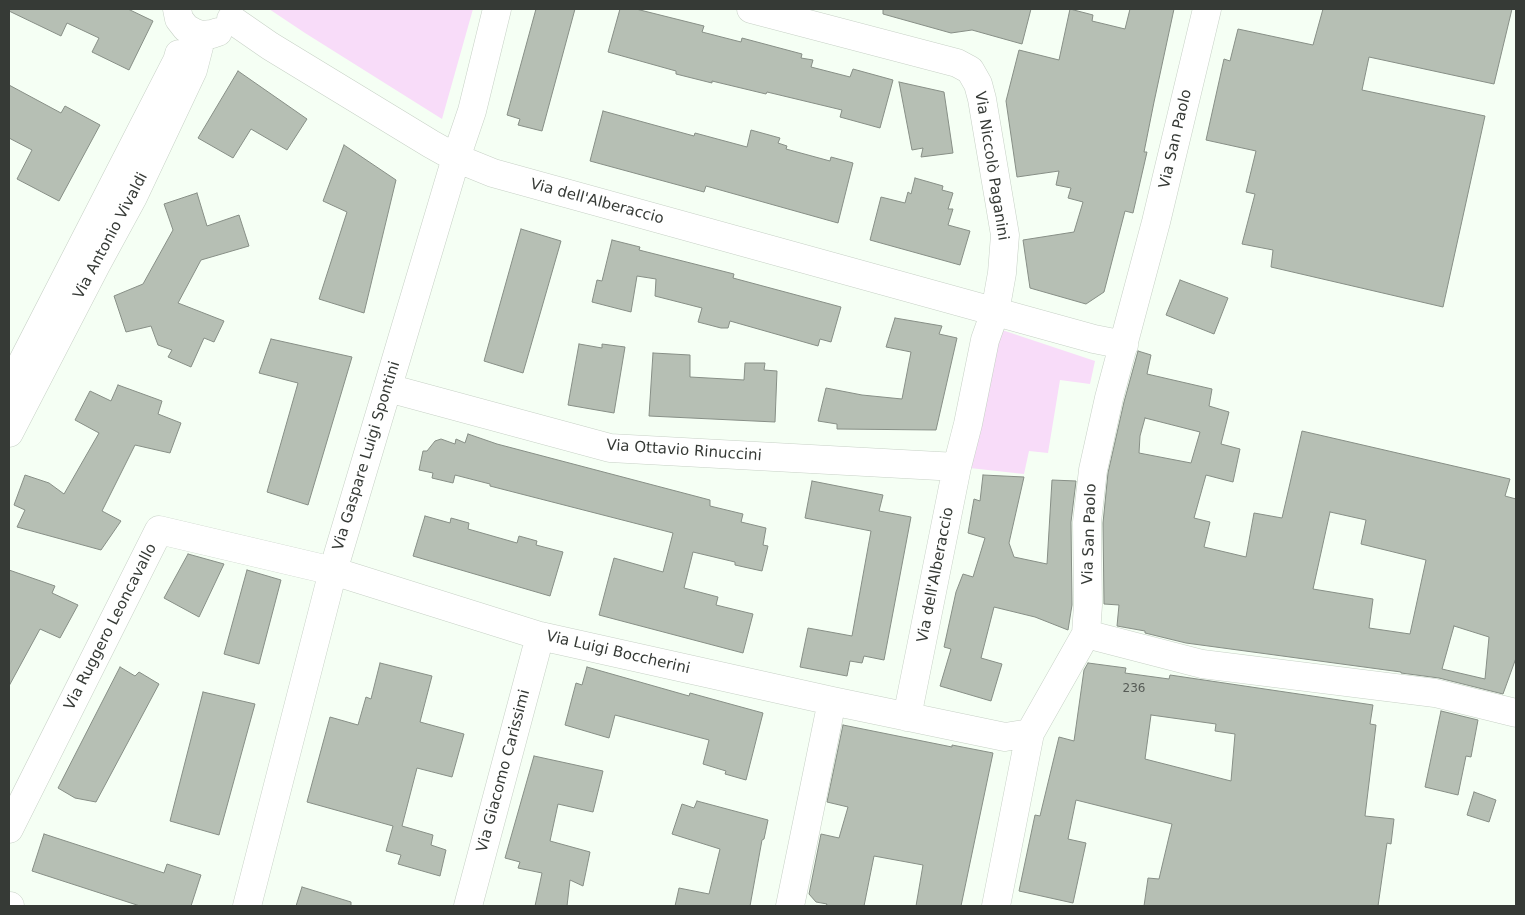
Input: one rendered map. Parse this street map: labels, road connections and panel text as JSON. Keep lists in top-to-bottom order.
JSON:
{
  "streets": {
    "street": [
      "Via San Paolo",
      "Via Niccolò Paganini",
      "Via dell'Alberaccio",
      "Via Antonio Vivaldi",
      "Via Ottavio Rinuccini",
      "Via Gaspare Luigi Spontini",
      "Via Ruggero Leoncavallo",
      "Via Luigi Boccherini",
      "Via Giacomo Carissimi"
    ]
  },
  "crossings": [
    ["Via San Paolo", "Via dell'Alberaccio"],
    ["Via Niccolò Paganini", "Via dell'Alberaccio"],
    ["Via dell'Alberaccio", "Via Ottavio Rinuccini"],
    ["Via dell'Alberaccio", "Via Gaspare Luigi Spontini"],
    ["Via dell'Alberaccio", "Via Luigi Boccherini"],
    ["Via Ottavio Rinuccini", "Via Gaspare Luigi Spontini"],
    ["Via Gaspare Luigi Spontini", "Via Ruggero Leoncavallo"],
    ["Via Gaspare Luigi Spontini", "Via Luigi Boccherini"],
    ["Via Ruggero Leoncavallo", "Via Luigi Boccherini"],
    ["Via Luigi Boccherini", "Via Giacomo Carissimi"]
  ],
  "house_numbers": ["236"]
}
